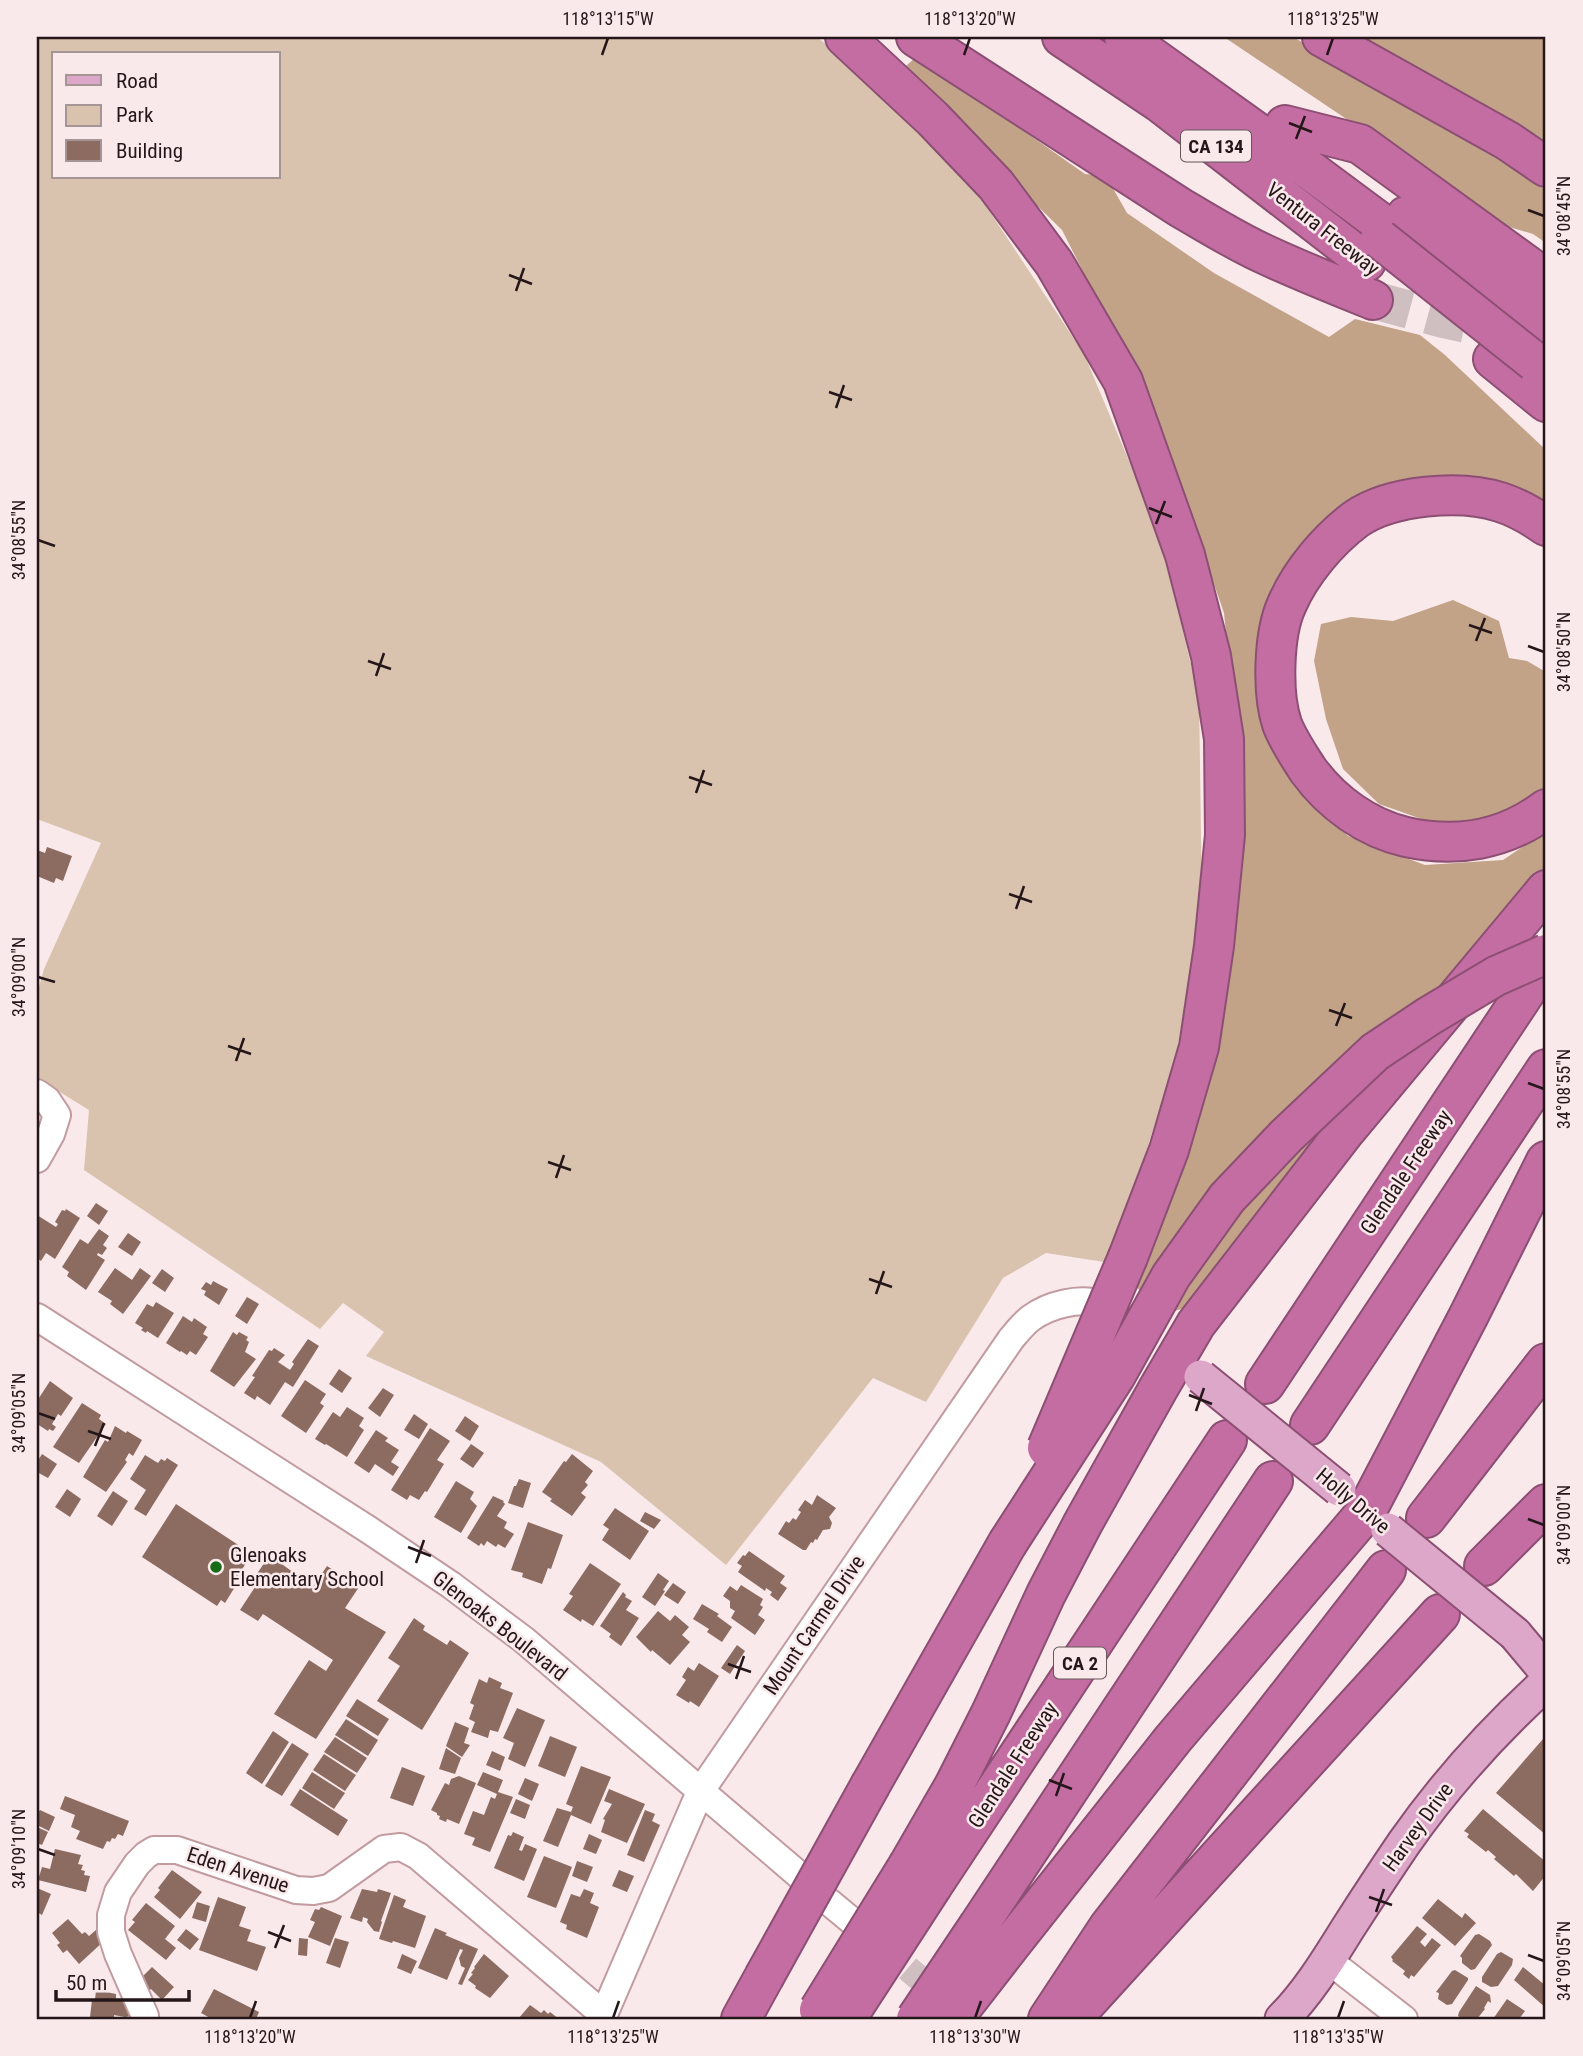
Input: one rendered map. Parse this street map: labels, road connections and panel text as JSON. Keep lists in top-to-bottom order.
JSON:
{
  "streets": {
    "highway": [
      "CA 134",
      "Ventura Freeway",
      "Glendale Freeway",
      "CA 2"
    ],
    "main road": ["Holly Drive", "Harvey Drive"],
    "street": ["Mount Carmel Drive", "Glenoaks Boulevard", "Eden Avenue"]
  },
  "crossings": [
    ["Mount Carmel Drive", "Glenoaks Boulevard"],
    ["Mount Carmel Drive", "Eden Avenue"]
  ],
  "places": ["Glenoaks Elementary School"],
  "legend": ["Road", "Park", "Building"],
  "scale_bar": "50 m",
  "coordinates": [
    "118°13'15\"W",
    "118°13'20\"W",
    "118°13'25\"W",
    "34°08'45\"N",
    "34°08'55\"N",
    "34°08'50\"N",
    "34°09'00\"N",
    "34°09'05\"N",
    "34°09'10\"N",
    "118°13'30\"W",
    "118°13'35\"W"
  ]
}
